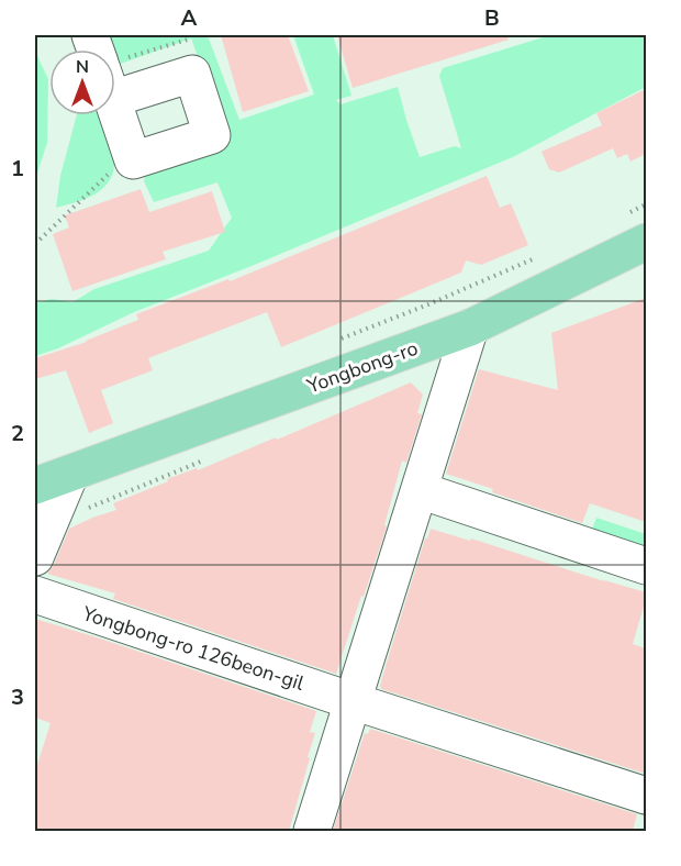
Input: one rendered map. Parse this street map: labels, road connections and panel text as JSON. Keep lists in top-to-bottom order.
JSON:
{
  "streets": {
    "main road": ["Yongbong-ro"],
    "street": ["Yongbong-ro 126beon-gil"]
  },
  "north": "top",
  "grid": {
    "columns": ["A", "B"],
    "rows": ["1", "2", "3"]
  }
}
